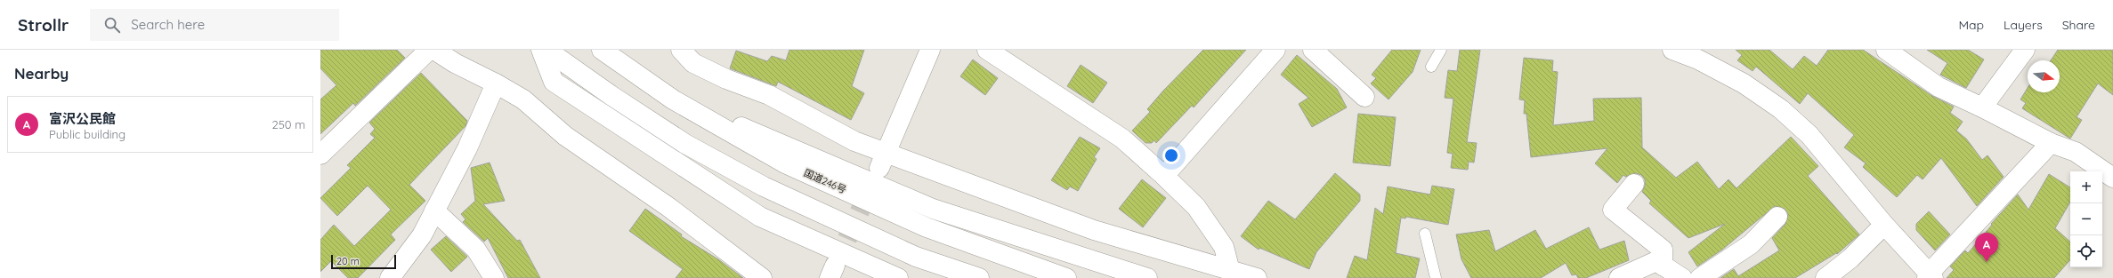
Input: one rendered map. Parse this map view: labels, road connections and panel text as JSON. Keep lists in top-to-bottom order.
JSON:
{
  "streets": {
    "main road": ["国道246号"]
  },
  "scale_bar": "20 m",
  "north": "right",
  "page": {
    "header": "Strollr",
    "search": "Search here",
    "nav": ["Map", "Layers", "Share"],
    "heading": "Nearby",
    "list": [
      {
        "mark": "A",
        "name": "富沢公民館",
        "note": "Public building",
        "value": "250 m"
      }
    ],
    "map_buttons": ["+", "−"],
    "pins": "A",
    "scale": "20 m"
  }
}
